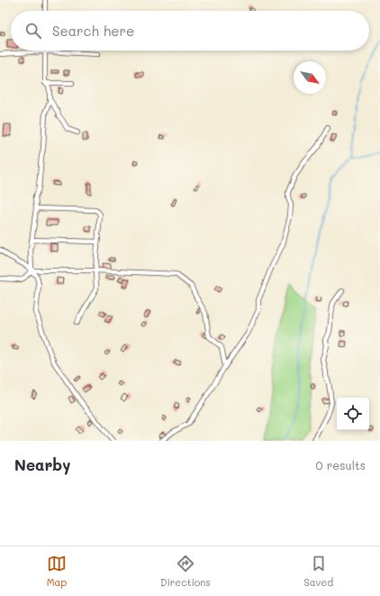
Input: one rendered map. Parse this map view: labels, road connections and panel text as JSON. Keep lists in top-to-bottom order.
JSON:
{
  "north": "bottom right",
  "page": {
    "search": "Search here",
    "heading": ["Nearby", "0 results"],
    "nav": ["Map", "Directions", "Saved"]
  }
}
